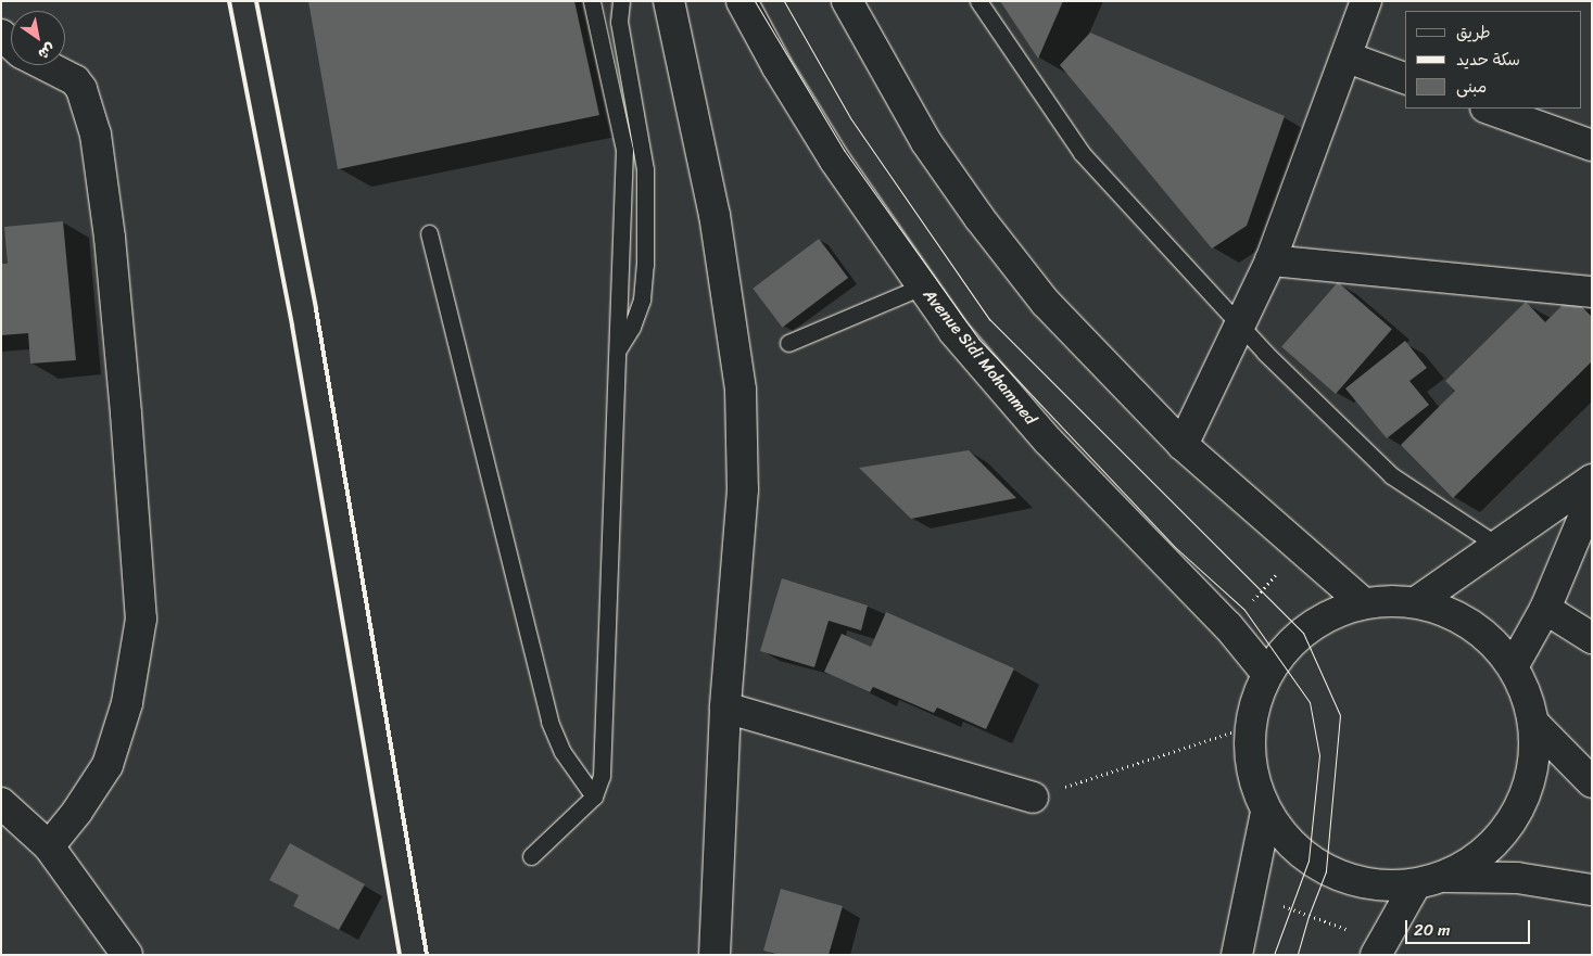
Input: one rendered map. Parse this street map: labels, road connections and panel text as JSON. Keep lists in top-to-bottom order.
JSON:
{
  "streets": {
    "street": ["Avenue Sidi Mohammed"]
  },
  "legend": ["طريق", "سكة حديد", "مبنى"],
  "scale_bar": "20 m",
  "north": "bottom right"
}
